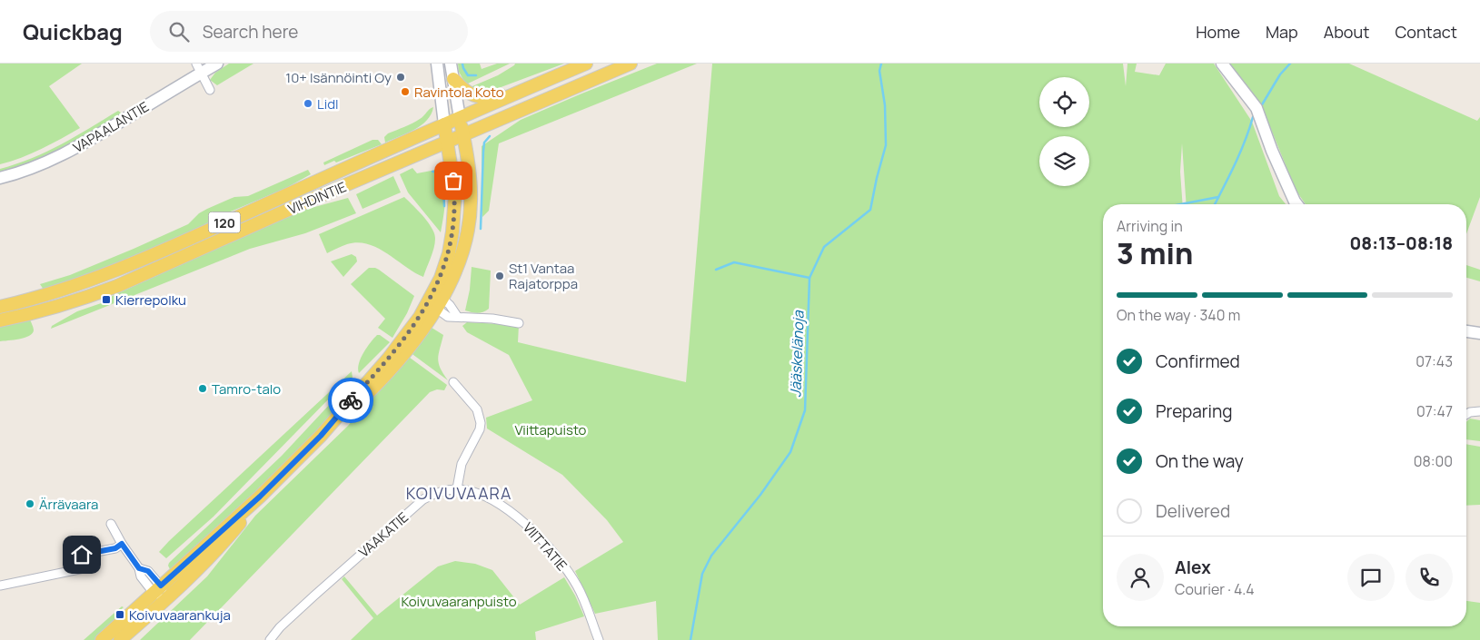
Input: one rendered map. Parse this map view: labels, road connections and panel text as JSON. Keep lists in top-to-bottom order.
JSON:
{
  "streets": {
    "main road": ["VIHDINTIE", "120"],
    "street": ["VAPAALANTIE", "VAAKATIE", "VIITTATIE"]
  },
  "crossings": [
    ["VAAKATIE", "VIITTATIE"]
  ],
  "districts": ["KOIVUVAARA"],
  "water": ["Jääskelänoja"],
  "parks": ["Viittapuisto", "Koivuvaaranpuisto"],
  "places": {
    "other": [
      "10+ Isännöinti Oy",
      "Ravintola Koto",
      "Lidl",
      "St1 Vantaa Rajatorppa",
      "Tamro-talo",
      "Ärrävaara"
    ],
    "transit": ["Kierrepolku", "Koivuvaarankuja"]
  },
  "page": {
    "header": "Quickbag",
    "search": "Search here",
    "nav": [
      "Home",
      "Map",
      "About",
      "Contact"
    ],
    "heading": ["3 min", "Arriving in", "08:13–08:18"],
    "panel": ["Alex", "Courier · 4.4"],
    "bar": "On the way · 340 m",
    "list": [
      ["Confirmed", "07:43"],
      ["Preparing", "07:47"],
      ["On the way", "08:00"],
      "Delivered"
    ]
  }
}
